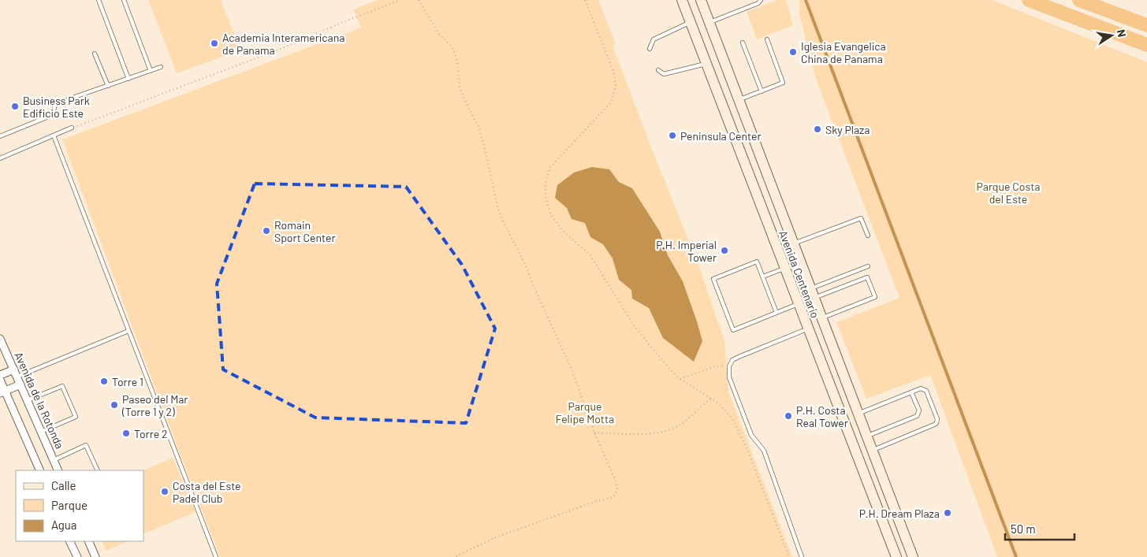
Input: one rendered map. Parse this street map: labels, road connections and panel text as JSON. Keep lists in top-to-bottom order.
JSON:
{
  "streets": {
    "main road": ["Avenida Centenario"],
    "street": ["Avenida de la Rotonda"]
  },
  "parks": ["Parque Costa del Este", "Parque Felipe Motta"],
  "places": [
    "Academia Interamericana de Panama",
    "Iglesia Evangelica China de Panama",
    "Business Park Edificio Este",
    "Sky Plaza",
    "Peninsula Center",
    "Romain Sport Center",
    "P.H. Imperial Tower",
    "Torre 1",
    "Paseo del Mar (Torre 1 y 2)",
    "P.H. Costa Real Tower",
    "Torre 2",
    "Costa del Este Padel Club",
    "P.H. Dream Plaza"
  ],
  "legend": ["Calle", "Parque", "Agua"],
  "scale_bar": "50 m",
  "north": "right"
}
